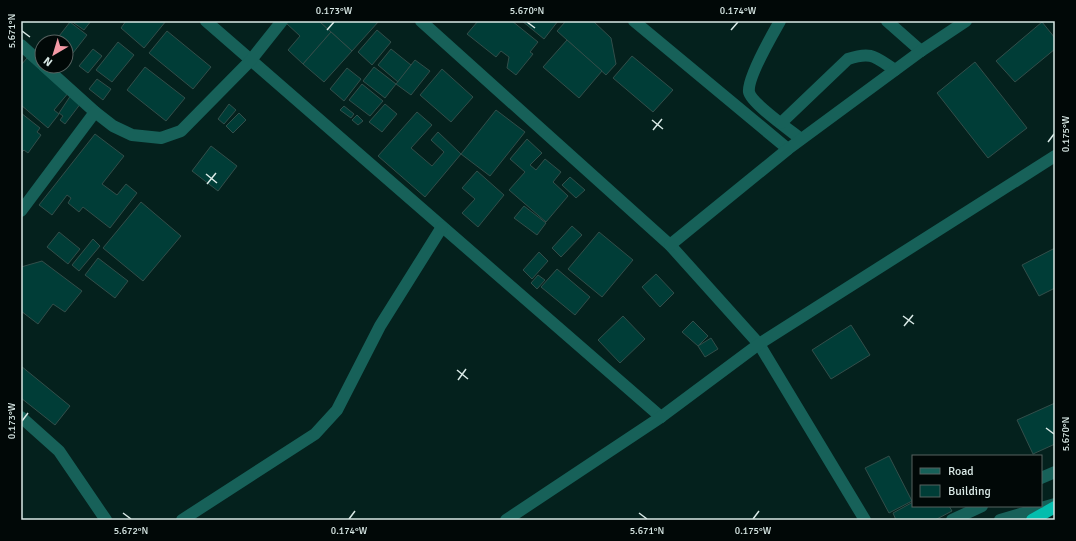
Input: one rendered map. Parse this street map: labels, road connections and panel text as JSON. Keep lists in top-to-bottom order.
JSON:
{
  "legend": ["Road", "Building"],
  "north": "bottom left",
  "coordinates": [
    "0.173°W",
    "5.670°N",
    "0.174°W",
    "5.671°N",
    "0.175°W",
    "5.672°N"
  ]
}
